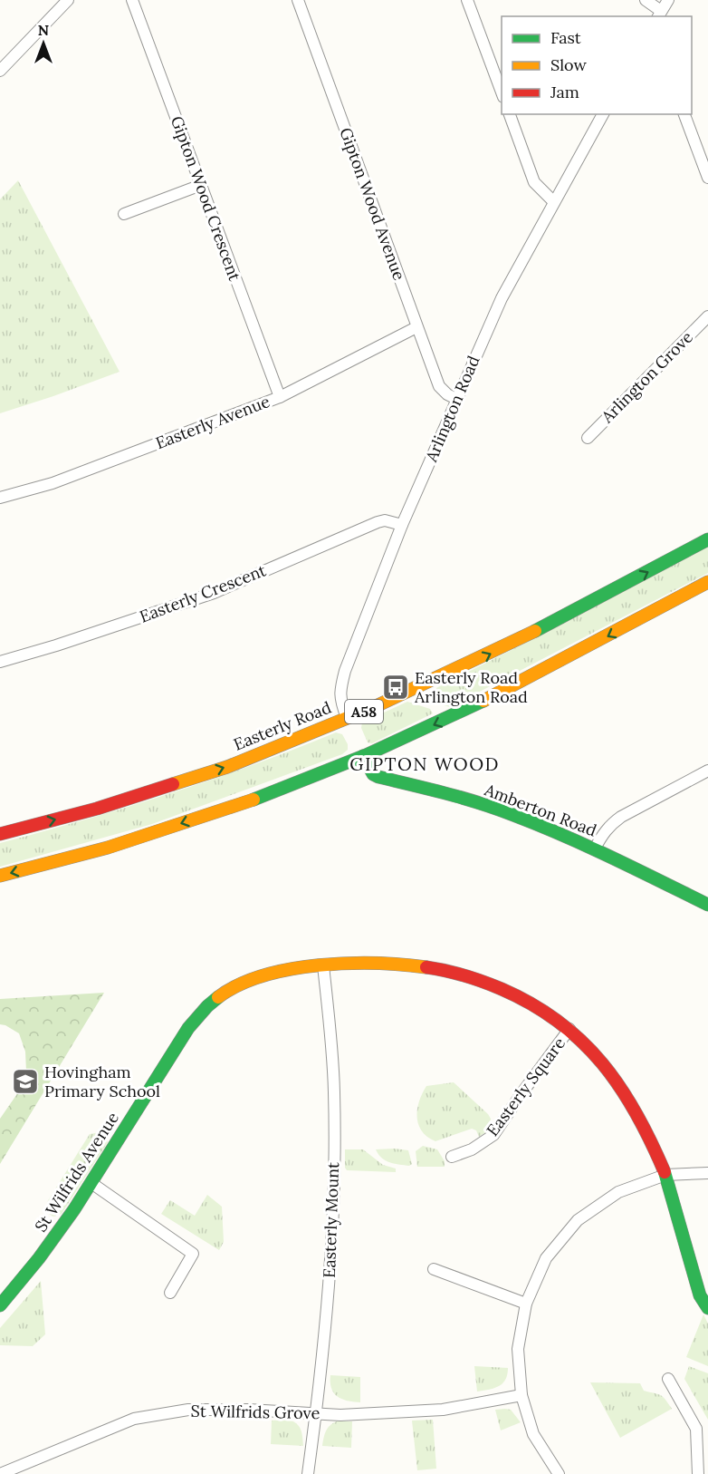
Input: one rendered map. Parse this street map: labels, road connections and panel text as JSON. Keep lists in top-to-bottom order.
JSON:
{
  "streets": {
    "main road": [
      "A58",
      "Easterly Road",
      "Amberton Road",
      "St Wilfrids Avenue"
    ],
    "street": [
      "Gipton Wood Crescent",
      "Gipton Wood Avenue",
      "Arlington Grove",
      "Arlington Road",
      "Easterly Avenue",
      "Easterly Crescent",
      "Easterly Square",
      "Easterly Mount",
      "St Wilfrids Grove"
    ]
  },
  "crossings": [
    ["Gipton Wood Crescent", "Easterly Avenue"],
    ["Gipton Wood Avenue", "Arlington Road"],
    ["Gipton Wood Avenue", "Easterly Avenue"],
    ["Arlington Road", "Easterly Crescent"],
    ["Arlington Road", "Easterly Road"],
    ["A58", "Amberton Road"],
    ["Easterly Square", "St Wilfrids Avenue"],
    ["St Wilfrids Avenue", "Easterly Mount"],
    ["Easterly Mount", "St Wilfrids Grove"]
  ],
  "districts": ["GIPTON WOOD"],
  "places": {
    "bus stop": ["Easterly Road Arlington Road"],
    "school or university": ["Hovingham Primary School"]
  },
  "legend": ["Fast", "Slow", "Jam"],
  "north": "top"
}
